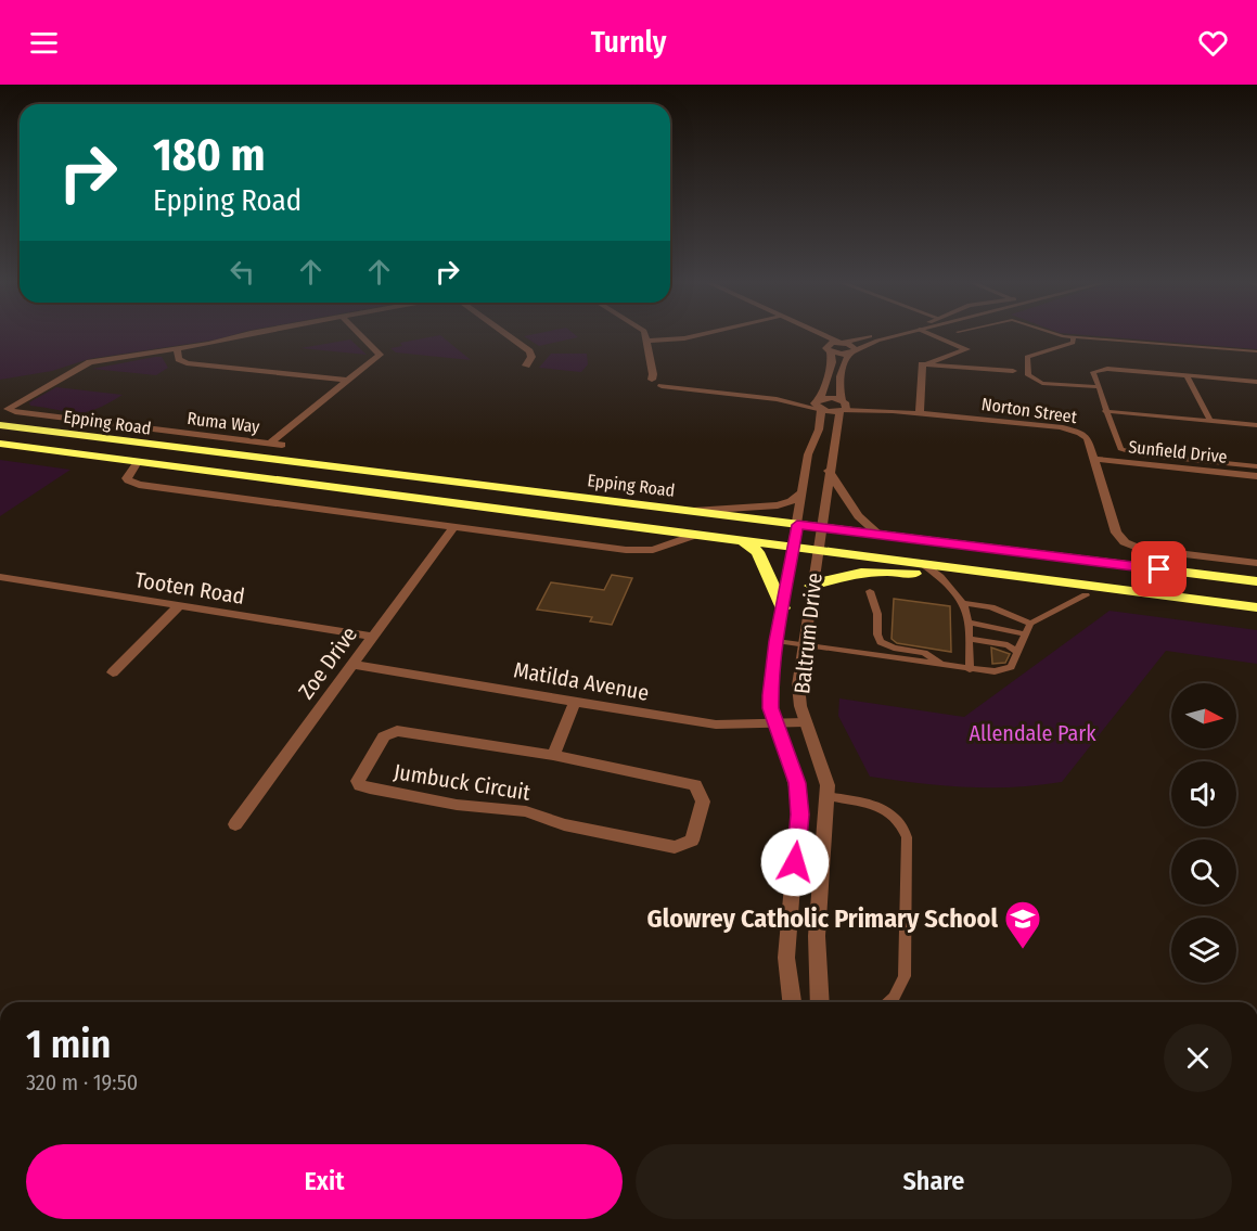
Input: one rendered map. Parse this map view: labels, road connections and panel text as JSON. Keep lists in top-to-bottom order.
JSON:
{
  "streets": {
    "main road": ["Epping Road"],
    "street": [
      "Norton Street",
      "Ruma Way",
      "Sunfield Drive",
      "Tooten Road",
      "Baltrum Drive",
      "Zoe Drive",
      "Matilda Avenue",
      "Jumbuck Circuit"
    ]
  },
  "crossings": [
    ["Norton Street", "Sunfield Drive"],
    ["Norton Street", "Baltrum Drive"],
    ["Epping Road", "Baltrum Drive"],
    ["Epping Road", "Zoe Drive"],
    ["Tooten Road", "Zoe Drive"],
    ["Baltrum Drive", "Matilda Avenue"],
    ["Zoe Drive", "Matilda Avenue"]
  ],
  "parks": ["Allendale Park"],
  "places": {
    "school or university": ["Glowrey Catholic Primary School"]
  },
  "north": "right",
  "page": {
    "header": "Turnly",
    "turn": ["180 m", "Epping Road"],
    "heading": ["1 min", "320 m · 19:50"],
    "buttons": ["Exit", "Share"]
  }
}
